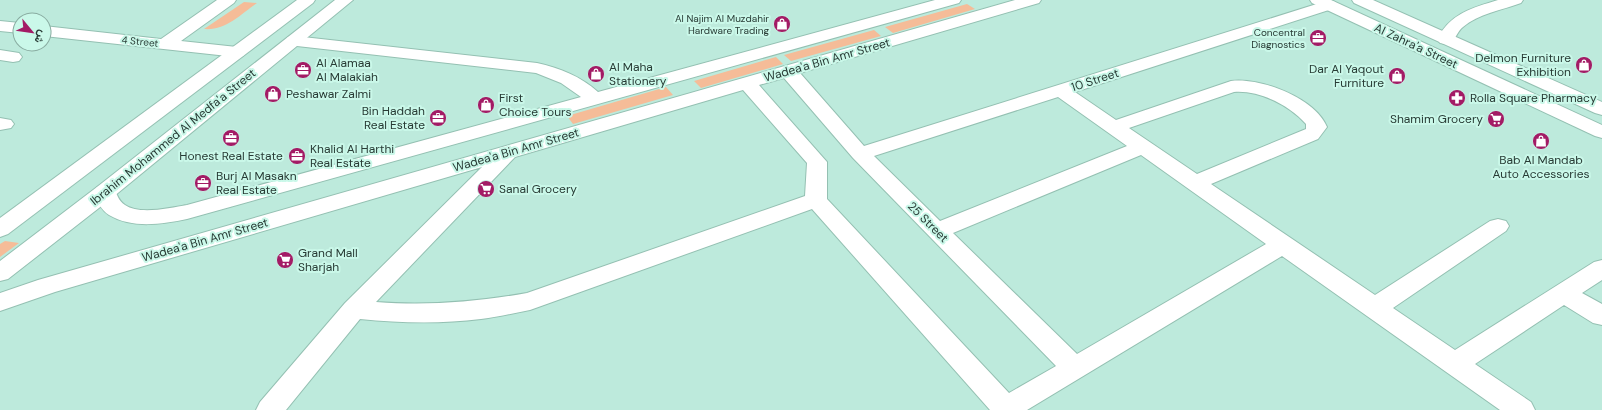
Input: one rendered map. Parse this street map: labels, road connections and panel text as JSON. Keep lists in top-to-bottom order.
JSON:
{
  "streets": {
    "street": [
      "4 Street",
      "Al Zahra'a Street",
      "Wadea'a Bin Amr Street",
      "10 Street",
      "Ibrahim Mohammed Al Medfa'a Street",
      "25 Street"
    ]
  },
  "crossings": [
    ["Al Zahra'a Street", "10 Street"],
    ["Wadea'a Bin Amr Street", "Ibrahim Mohammed Al Medfa'a Street"],
    ["Wadea'a Bin Amr Street", "25 Street"],
    ["10 Street", "25 Street"]
  ],
  "places": {
    "shop": [
      "Al Najim Al Muzdahir Hardware Trading",
      "Delmon Furniture Exhibition",
      "Al Maha Stationery",
      "Dar Al Yaqout Furniture",
      "Peshawar Zalmi",
      "First Choice Tours",
      "Bab Al Mandab Auto Accessories"
    ],
    "office": [
      "Concentral Diagnostics",
      "Al Alamaa Al Malakiah",
      "Bin Haddah Real Estate",
      "Honest Real Estate",
      "Khalid Al Harthi Real Estate",
      "Burj Al Masakn Real Estate"
    ],
    "pharmacy": ["Rolla Square Pharmacy"],
    "supermarket": ["Shamim Grocery", "Sanal Grocery", "Grand Mall Sharjah"]
  },
  "north": "bottom right"
}
